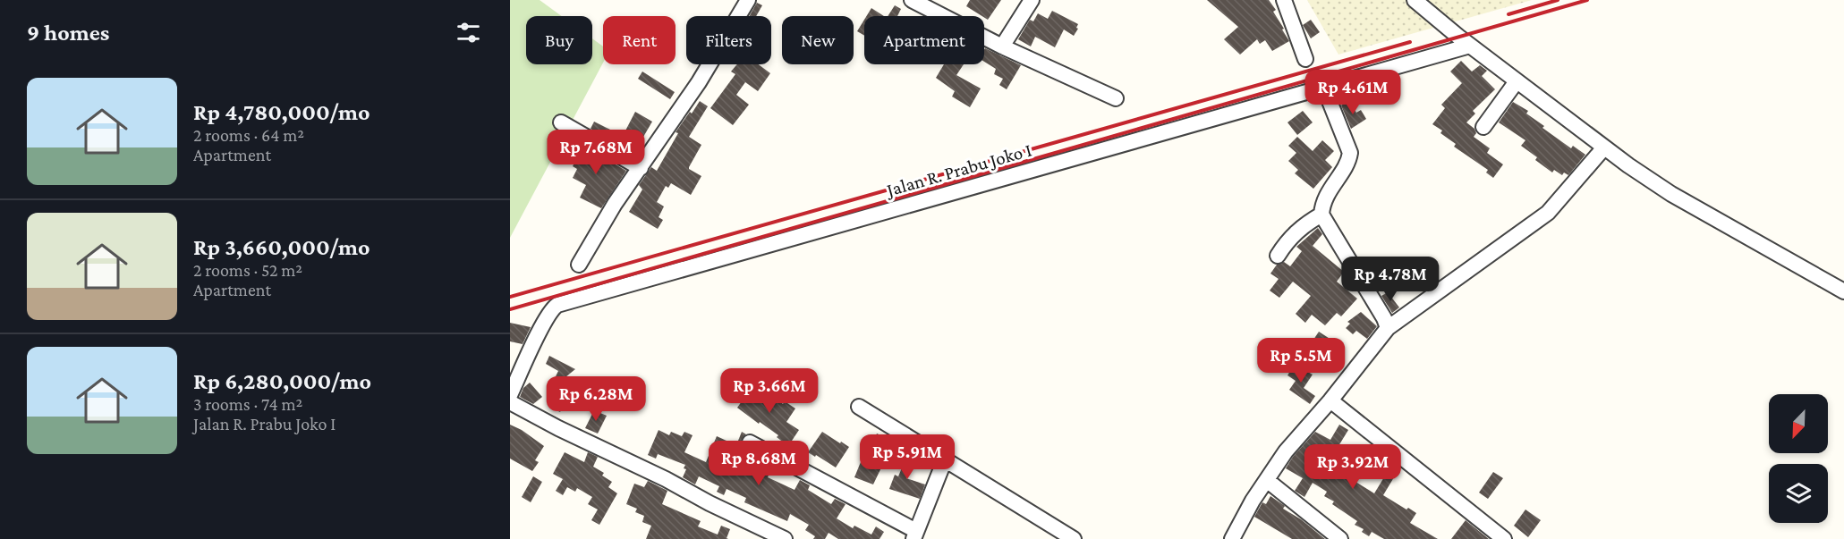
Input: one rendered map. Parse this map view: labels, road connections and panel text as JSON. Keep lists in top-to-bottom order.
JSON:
{
  "streets": {
    "street": ["Jalan R. Prabu Joko I"]
  },
  "north": "bottom left",
  "page": {
    "heading": "9 homes",
    "chip": [
      "Buy",
      "Rent",
      "Filters",
      "New",
      "Apartment"
    ],
    "list": [
      {
        "name": "Rp 4,780,000/mo",
        "note": "2 rooms · 64 m² · Apartment"
      },
      {
        "name": "Rp 3,660,000/mo",
        "note": "2 rooms · 52 m² · Apartment"
      },
      {
        "name": "Rp 6,280,000/mo",
        "note": "3 rooms · 74 m² · Jalan R. Prabu Joko I"
      }
    ],
    "price": [
      "Rp 4.61M",
      "Rp 7.68M",
      "Rp 4.78M",
      "Rp 5.5M",
      "Rp 3.66M",
      "Rp 6.28M",
      "Rp 5.91M",
      "Rp 8.68M",
      "Rp 3.92M"
    ]
  }
}
